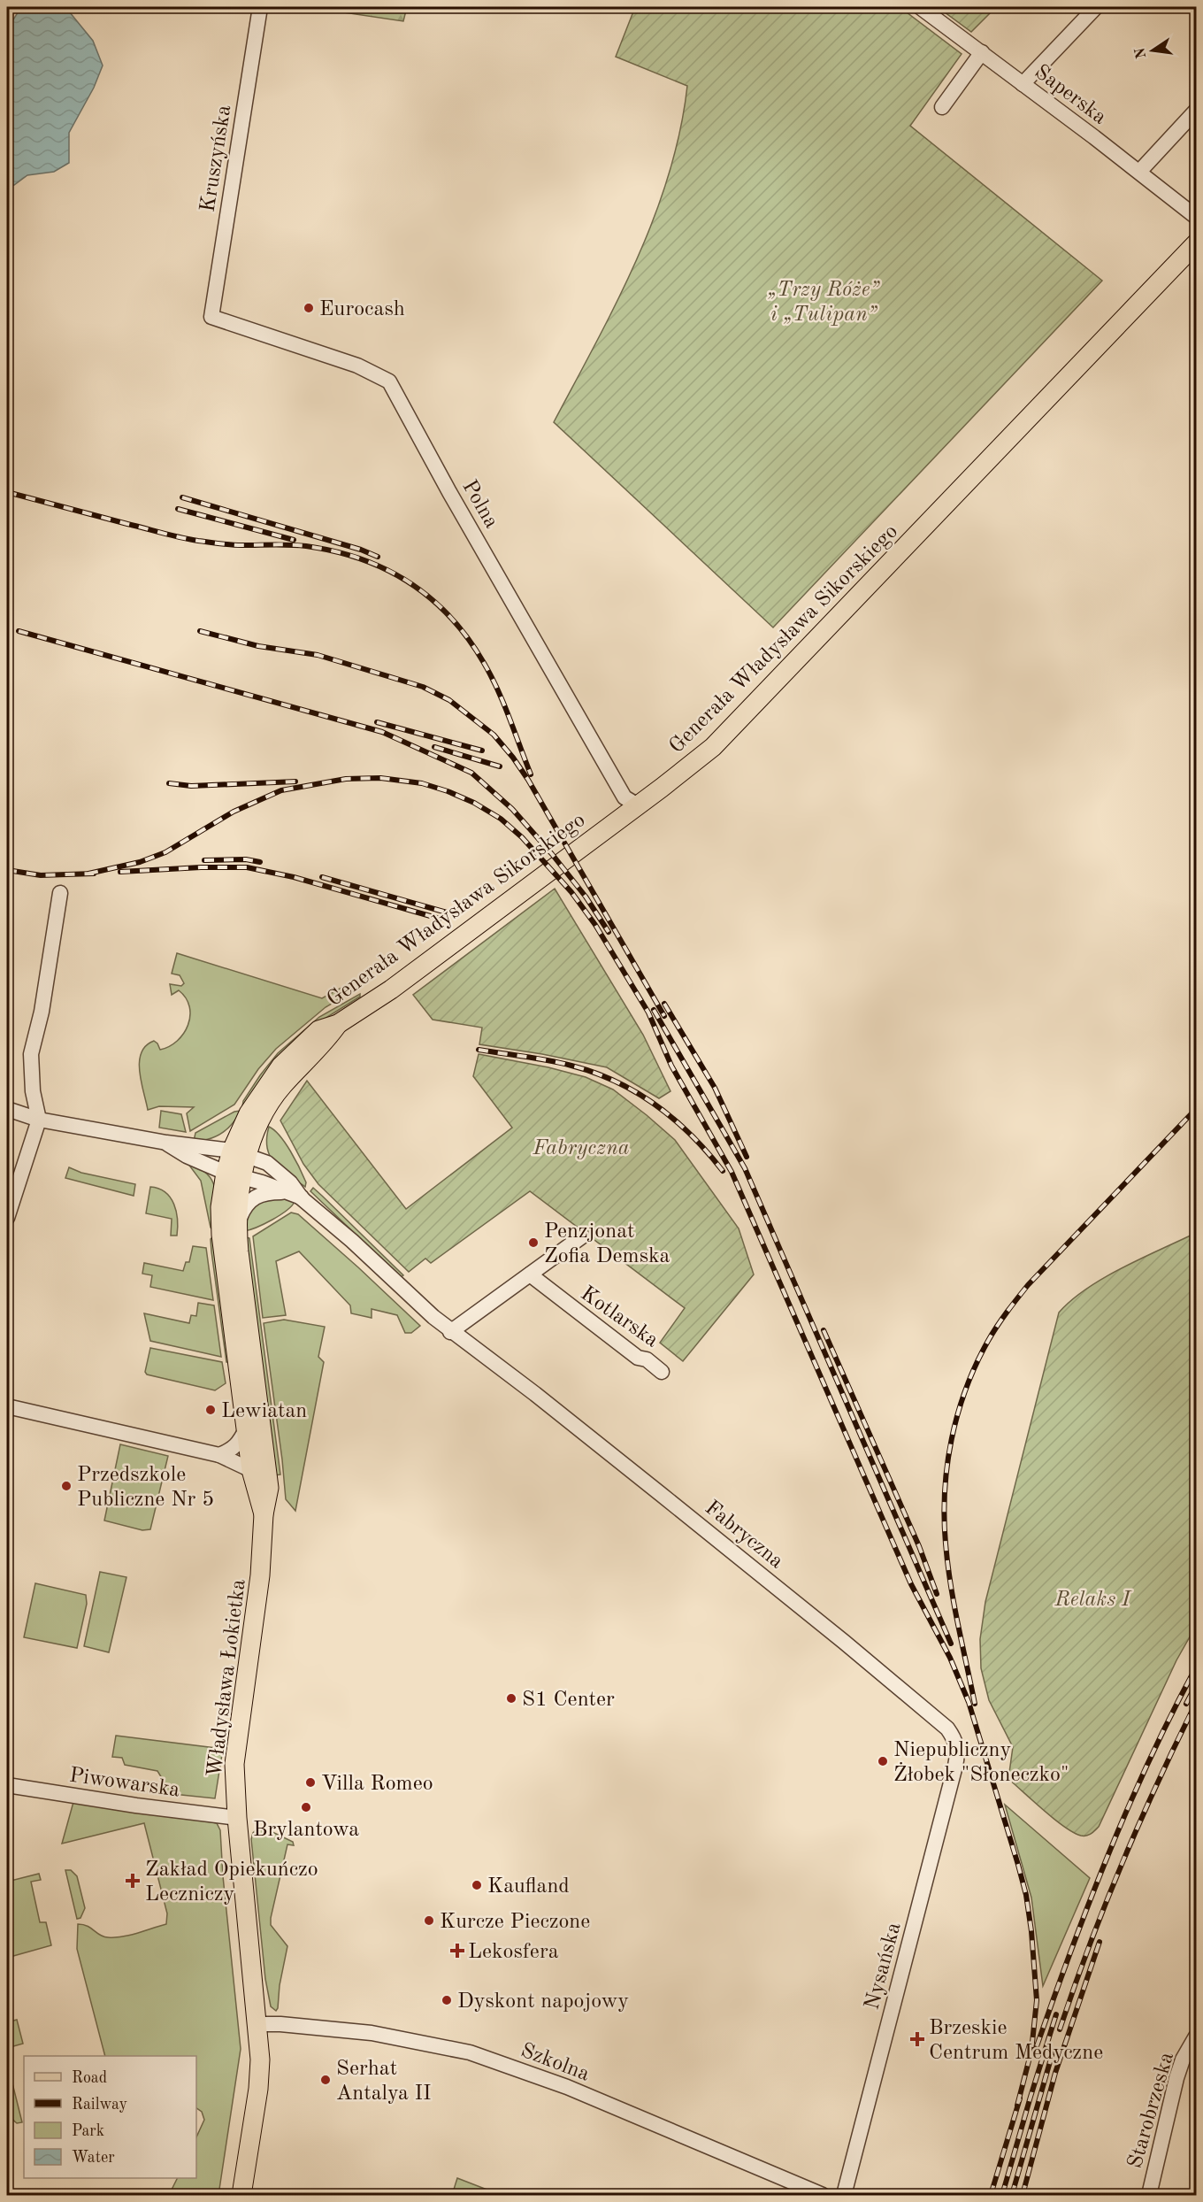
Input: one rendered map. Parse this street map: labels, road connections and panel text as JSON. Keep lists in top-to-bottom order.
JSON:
{
  "streets": {
    "main road": ["Generała Władysława Sikorskiego", "Władysława Łokietka"],
    "street": [
      "Saperska",
      "Kruszyńska",
      "Polna",
      "Kotlarska",
      "Fabryczna",
      "Piwowarska",
      "Nysańska",
      "Szkolna",
      "Starobrzeska"
    ]
  },
  "crossings": [
    ["Kruszyńska", "Polna"],
    ["Polna", "Generała Władysława Sikorskiego"],
    ["Generała Władysława Sikorskiego", "Fabryczna"],
    ["Generała Władysława Sikorskiego", "Władysława Łokietka"],
    ["Fabryczna", "Władysława Łokietka"],
    ["Fabryczna", "Nysańska"],
    ["Władysława Łokietka", "Piwowarska"],
    ["Władysława Łokietka", "Szkolna"]
  ],
  "parks": ["„Trzy Róże” i „Tulipan”", "Fabryczna", "Relaks I"],
  "places": {
    "other": [
      "Eurocash",
      "Penzjonat Zofia Demska",
      "Lewiatan",
      "Przedszkole Publiczne Nr 5",
      "S1 Center",
      "Niepubliczny Żłobek \"Słoneczko\"",
      "Villa Romeo",
      "Brylantowa",
      "Kaufland",
      "Kurcze Pieczone",
      "Dyskont napojowy",
      "Serhat Antalya II"
    ],
    "health": ["Zakład Opiekuńczo Leczniczy", "Lekosfera", "Brzeskie Centrum Medyczne"]
  },
  "legend": [
    "Road",
    "Railway",
    "Park",
    "Water"
  ],
  "north": "left"
}
